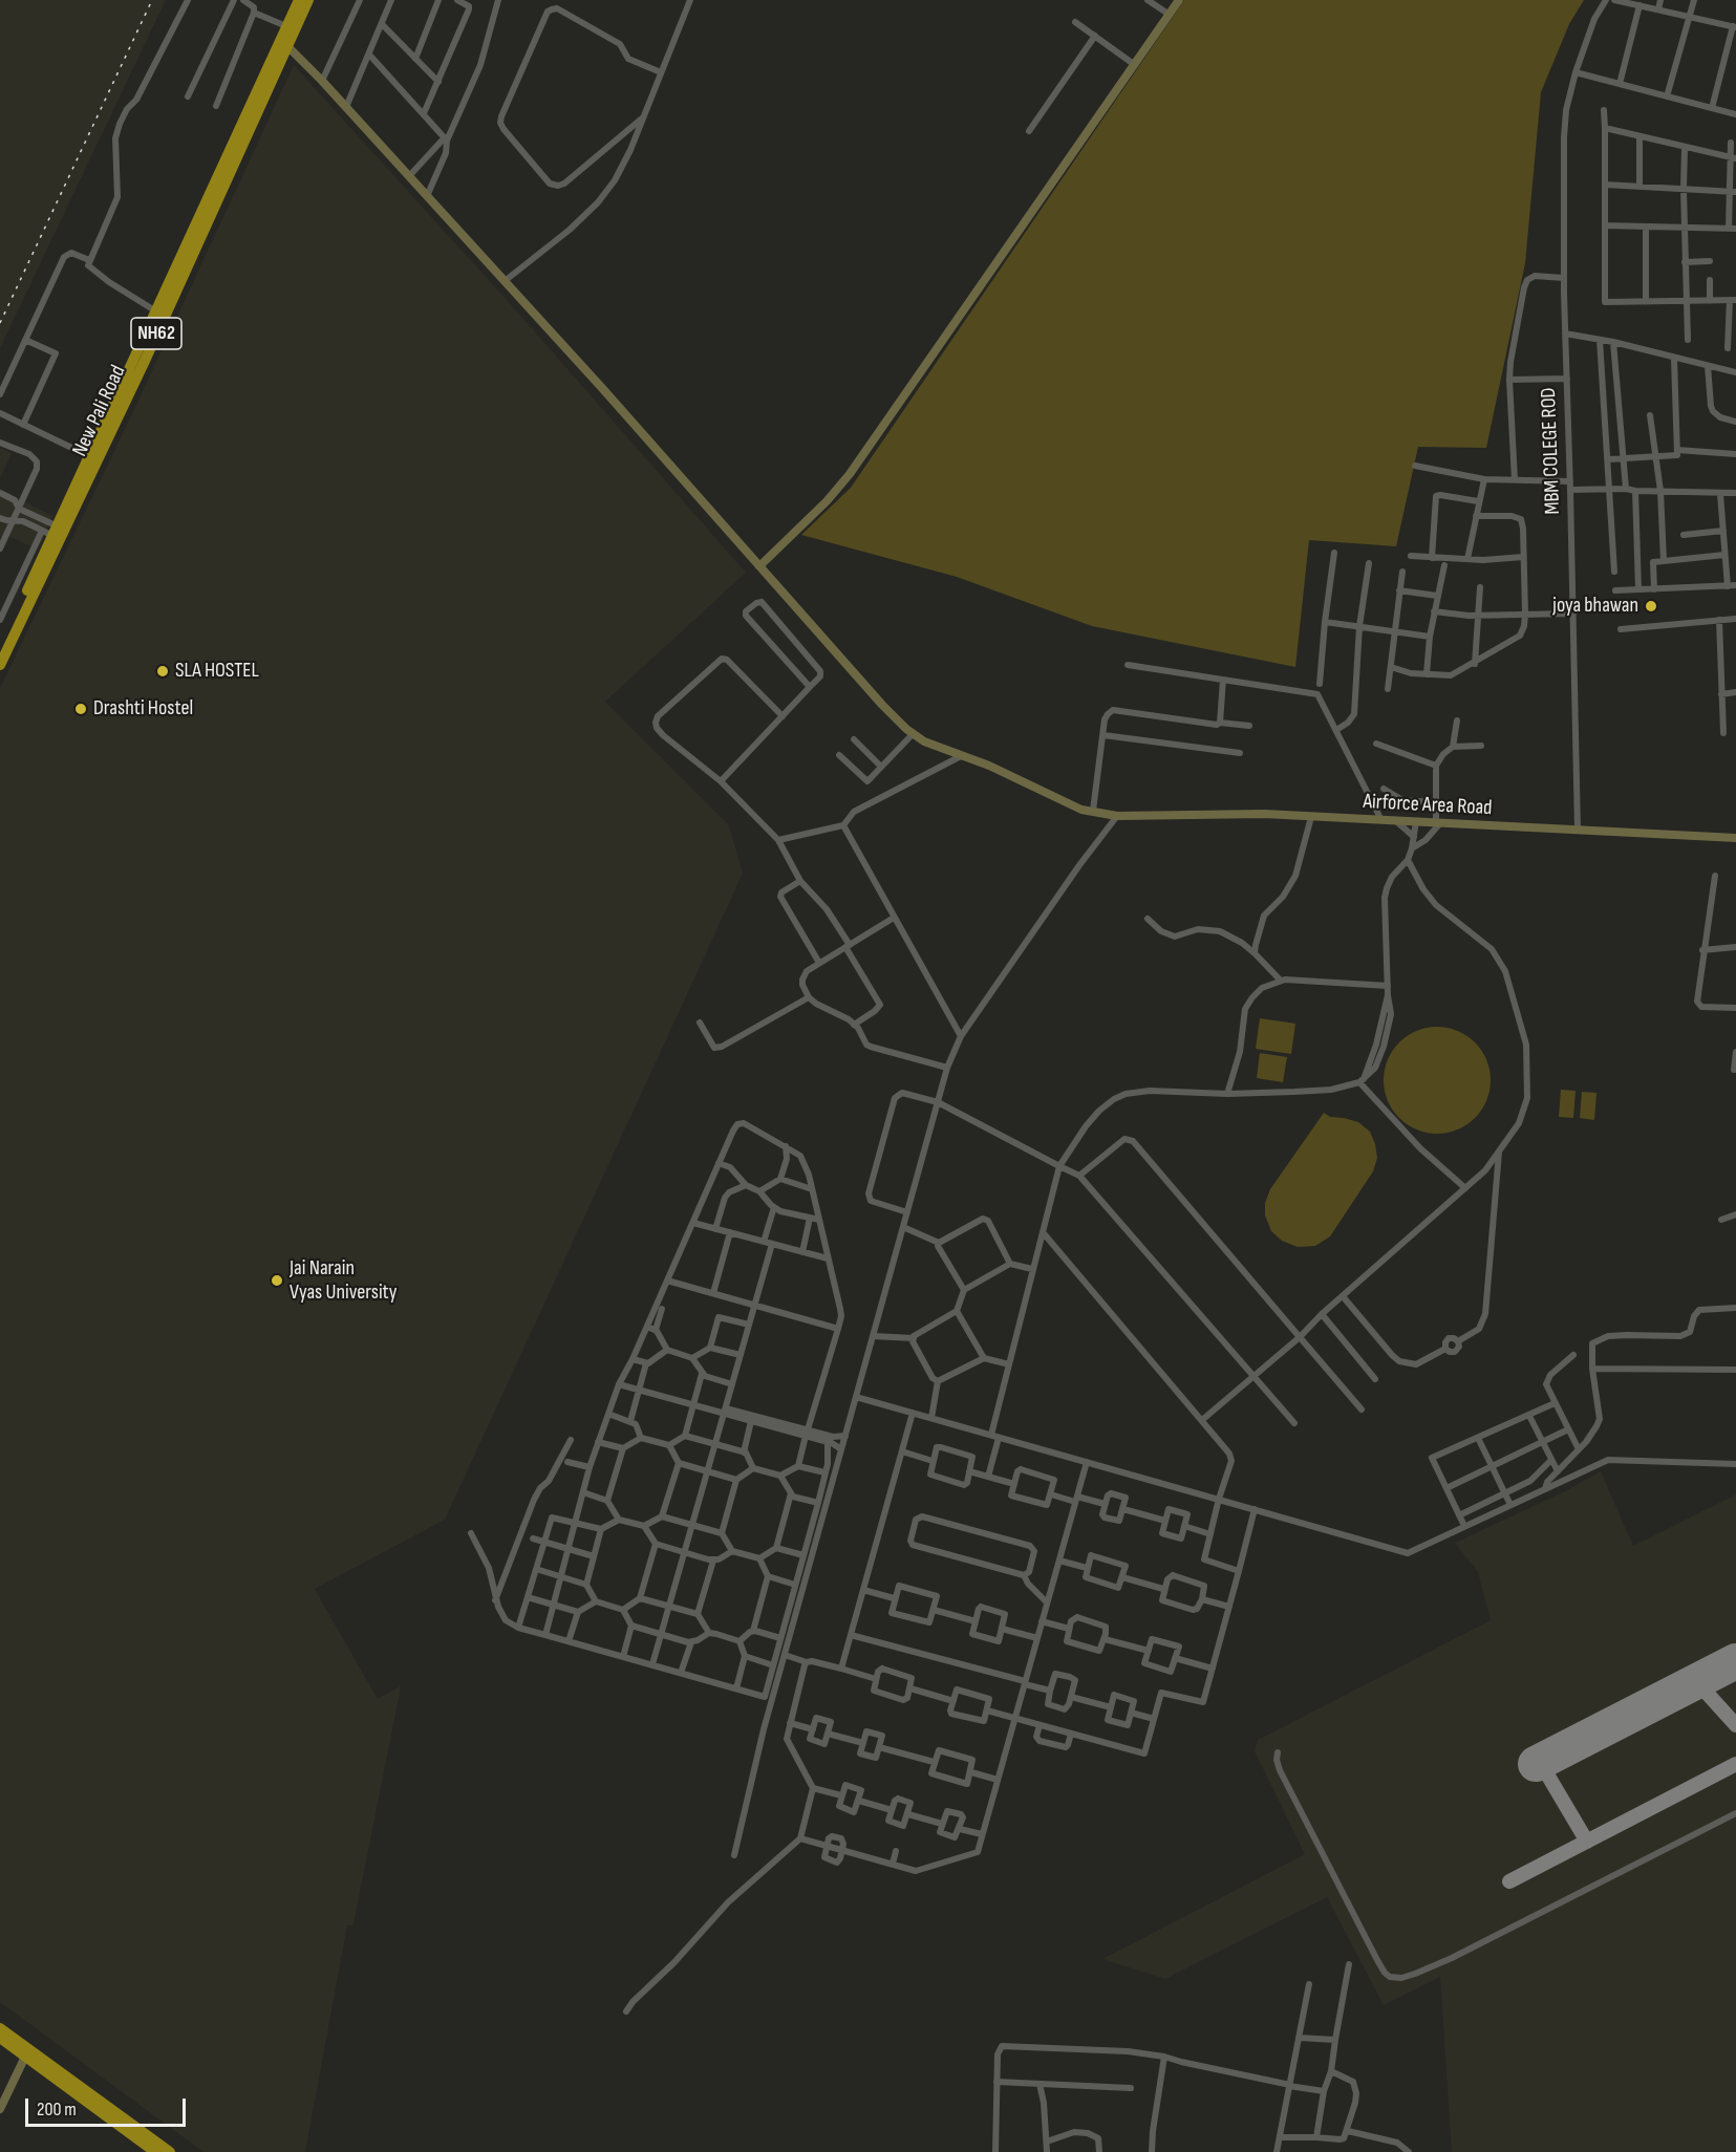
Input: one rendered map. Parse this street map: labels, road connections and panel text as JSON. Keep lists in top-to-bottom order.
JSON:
{
  "streets": {
    "highway": ["NH62", "New Pali Road"],
    "street": ["MBM COLEGE ROD", "Airforce Area Road"]
  },
  "crossings": [
    ["New Pali Road", "Airforce Area Road"],
    ["MBM COLEGE ROD", "Airforce Area Road"]
  ],
  "places": [
    "joya bhawan",
    "SLA HOSTEL",
    "Drashti Hostel",
    "Jai Narain Vyas University"
  ],
  "scale_bar": "200 m"
}
